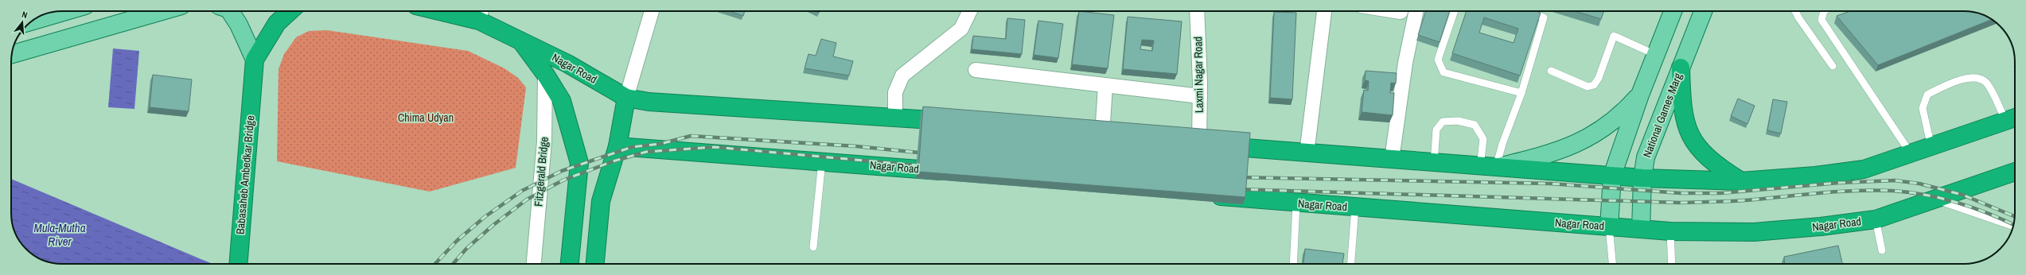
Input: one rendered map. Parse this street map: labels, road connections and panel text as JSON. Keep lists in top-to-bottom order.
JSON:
{
  "streets": {
    "highway": ["Nagar Road", "Babasaheb Ambedkar Bridge"],
    "main road": ["National Games Marg"],
    "street": ["Laxmi Nagar Road", "Fitzgerald Bridge"]
  },
  "crossings": [
    ["Nagar Road", "National Games Marg"]
  ],
  "water": ["Mula-Mutha River"],
  "parks": ["Chima Udyan"],
  "north": "top"
}
